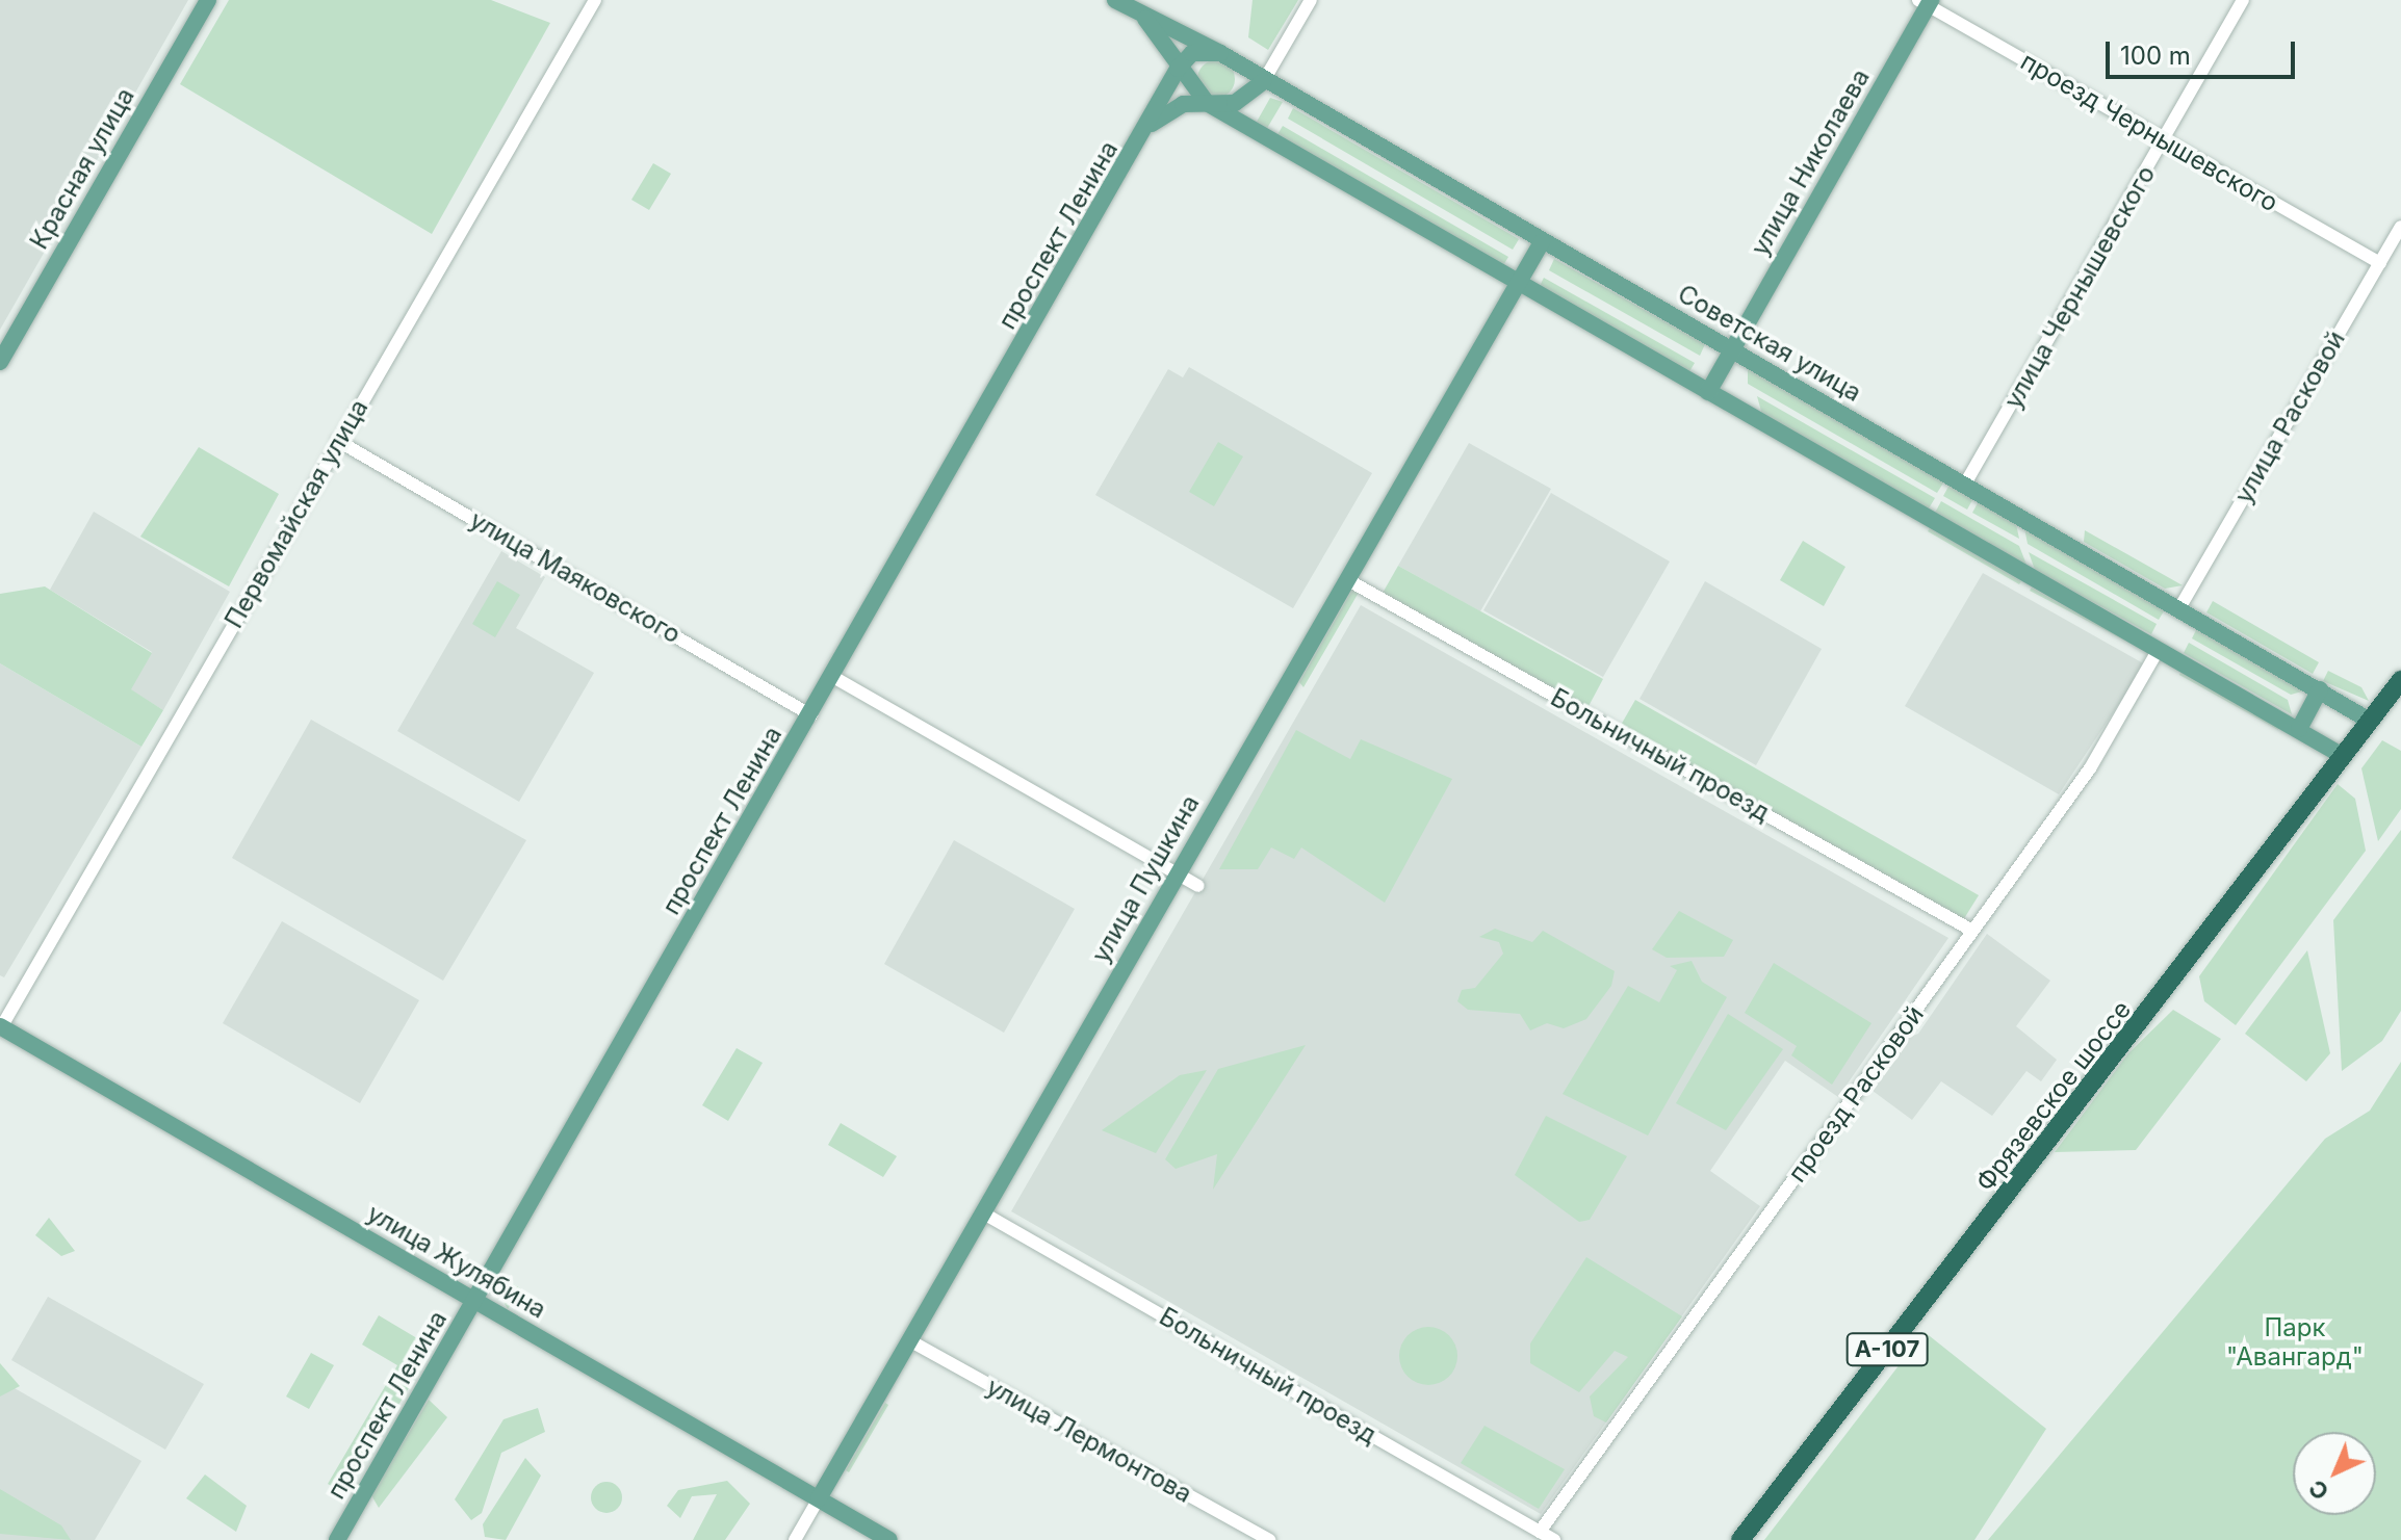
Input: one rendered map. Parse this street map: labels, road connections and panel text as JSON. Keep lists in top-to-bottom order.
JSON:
{
  "streets": {
    "highway": ["Фрязевское шоссе", "А-107"],
    "main road": [
      "улица Николаева",
      "Красная улица",
      "проспект Ленина",
      "Советская улица",
      "улица Пушкина",
      "улица Жулябина"
    ],
    "street": [
      "проезд Чернышевского",
      "улица Чернышевского",
      "улица Расковой",
      "Первомайская улица",
      "улица Маяковского",
      "Больничный проезд",
      "проезд Расковой",
      "улица Лермонтова"
    ]
  },
  "crossings": [
    ["проезд Чернышевского", "улица Николаева"],
    ["проезд Чернышевского", "улица Чернышевского"],
    ["проезд Чернышевского", "улица Расковой"],
    ["улица Николаева", "Советская улица"],
    ["проспект Ленина", "Советская улица"],
    ["проспект Ленина", "улица Маяковского"],
    ["проспект Ленина", "улица Жулябина"],
    ["улица Чернышевского", "Советская улица"],
    ["Советская улица", "улица Расковой"],
    ["Советская улица", "улица Пушкина"],
    ["Советская улица", "Фрязевское шоссе"],
    ["Первомайская улица", "улица Маяковского"],
    ["Первомайская улица", "улица Жулябина"],
    ["Больничный проезд", "улица Пушкина"],
    ["Больничный проезд", "проезд Расковой"],
    ["улица Пушкина", "улица Жулябина"],
    ["улица Пушкина", "улица Лермонтова"]
  ],
  "parks": ["Парк \"Авангард\""],
  "scale_bar": "100 m",
  "north": "bottom left"
}
